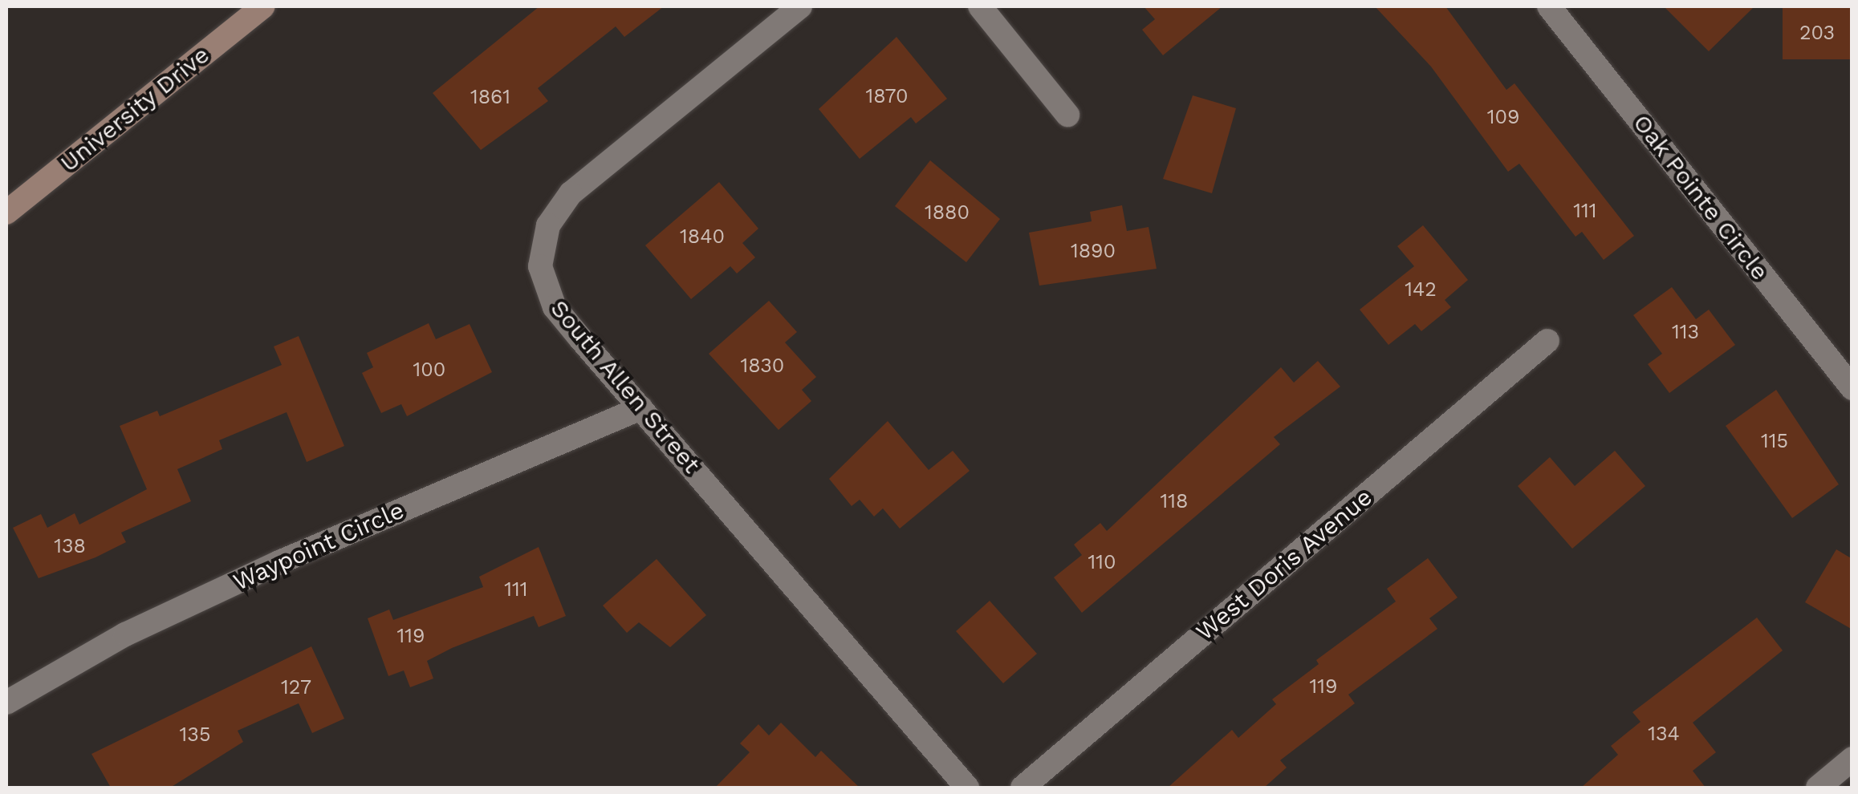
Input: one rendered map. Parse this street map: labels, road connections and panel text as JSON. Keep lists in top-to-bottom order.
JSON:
{
  "streets": {
    "main road": ["University Drive"],
    "street": [
      "Oak Pointe Circle",
      "South Allen Street",
      "Waypoint Circle",
      "West Doris Avenue"
    ]
  },
  "crossings": [
    ["South Allen Street", "Waypoint Circle"]
  ],
  "house_numbers": [
    "203",
    "1870",
    "1861",
    "109",
    "111",
    "1880",
    "1840",
    "1890",
    "142",
    "113",
    "1830",
    "100",
    "115",
    "118",
    "138",
    "110",
    "111",
    "119",
    "119",
    "127",
    "134",
    "135"
  ]
}
